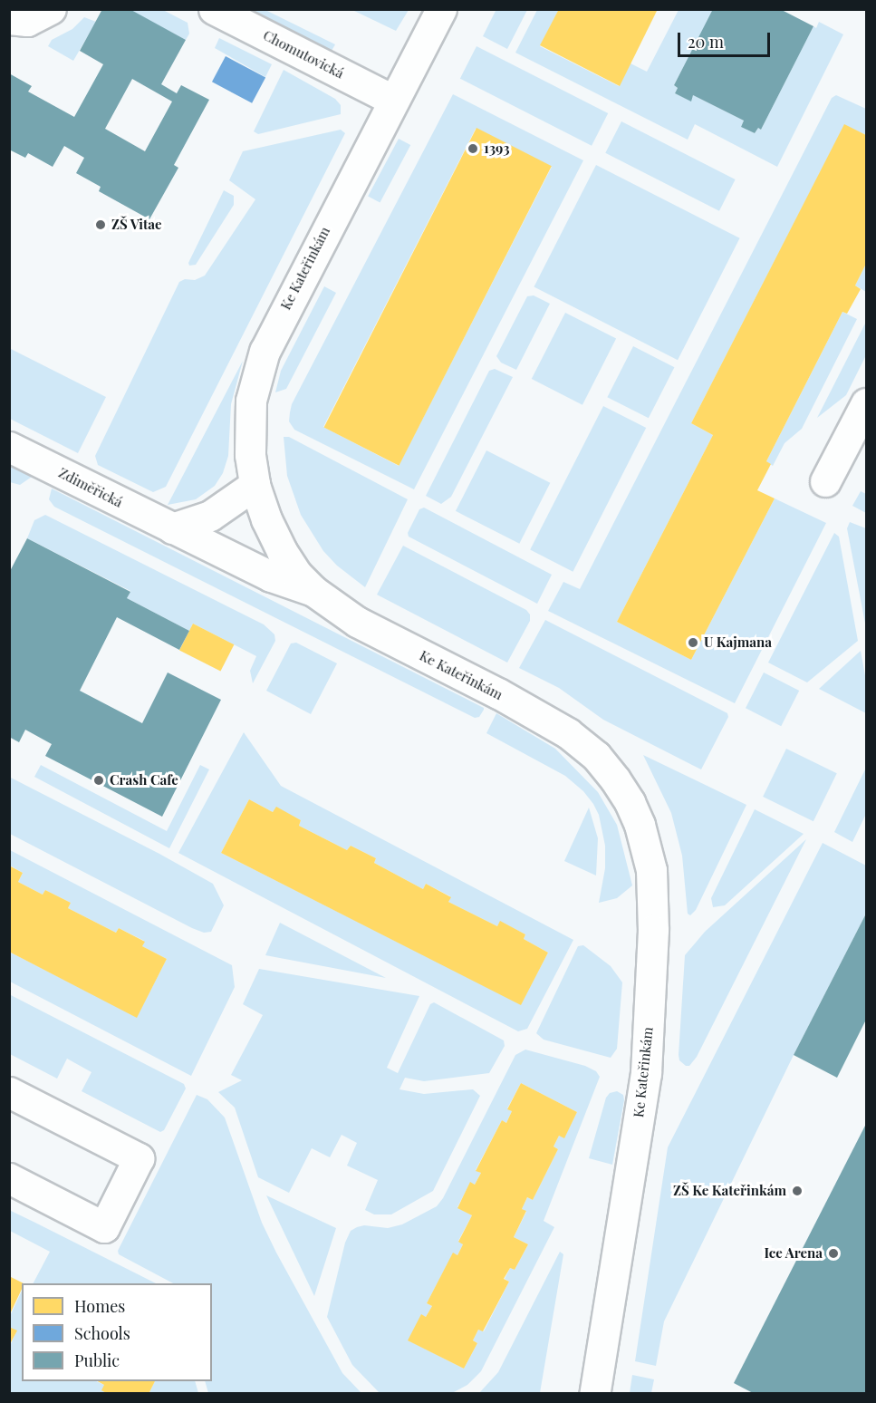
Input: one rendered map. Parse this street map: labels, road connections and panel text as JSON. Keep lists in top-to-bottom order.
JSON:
{
  "streets": {
    "street": ["Chomutovická", "Ke Kateřinkám", "Zdiměřická"]
  },
  "crossings": [
    ["Chomutovická", "Ke Kateřinkám"],
    ["Ke Kateřinkám", "Zdiměřická"]
  ],
  "places": [
    "1393",
    "ZŠ Vitae",
    "U Kajmana",
    "Crash Cafe",
    "ZŠ Ke Kateřinkám",
    "Ice Arena"
  ],
  "legend": ["Homes", "Schools", "Public"],
  "scale_bar": "20 m"
}
